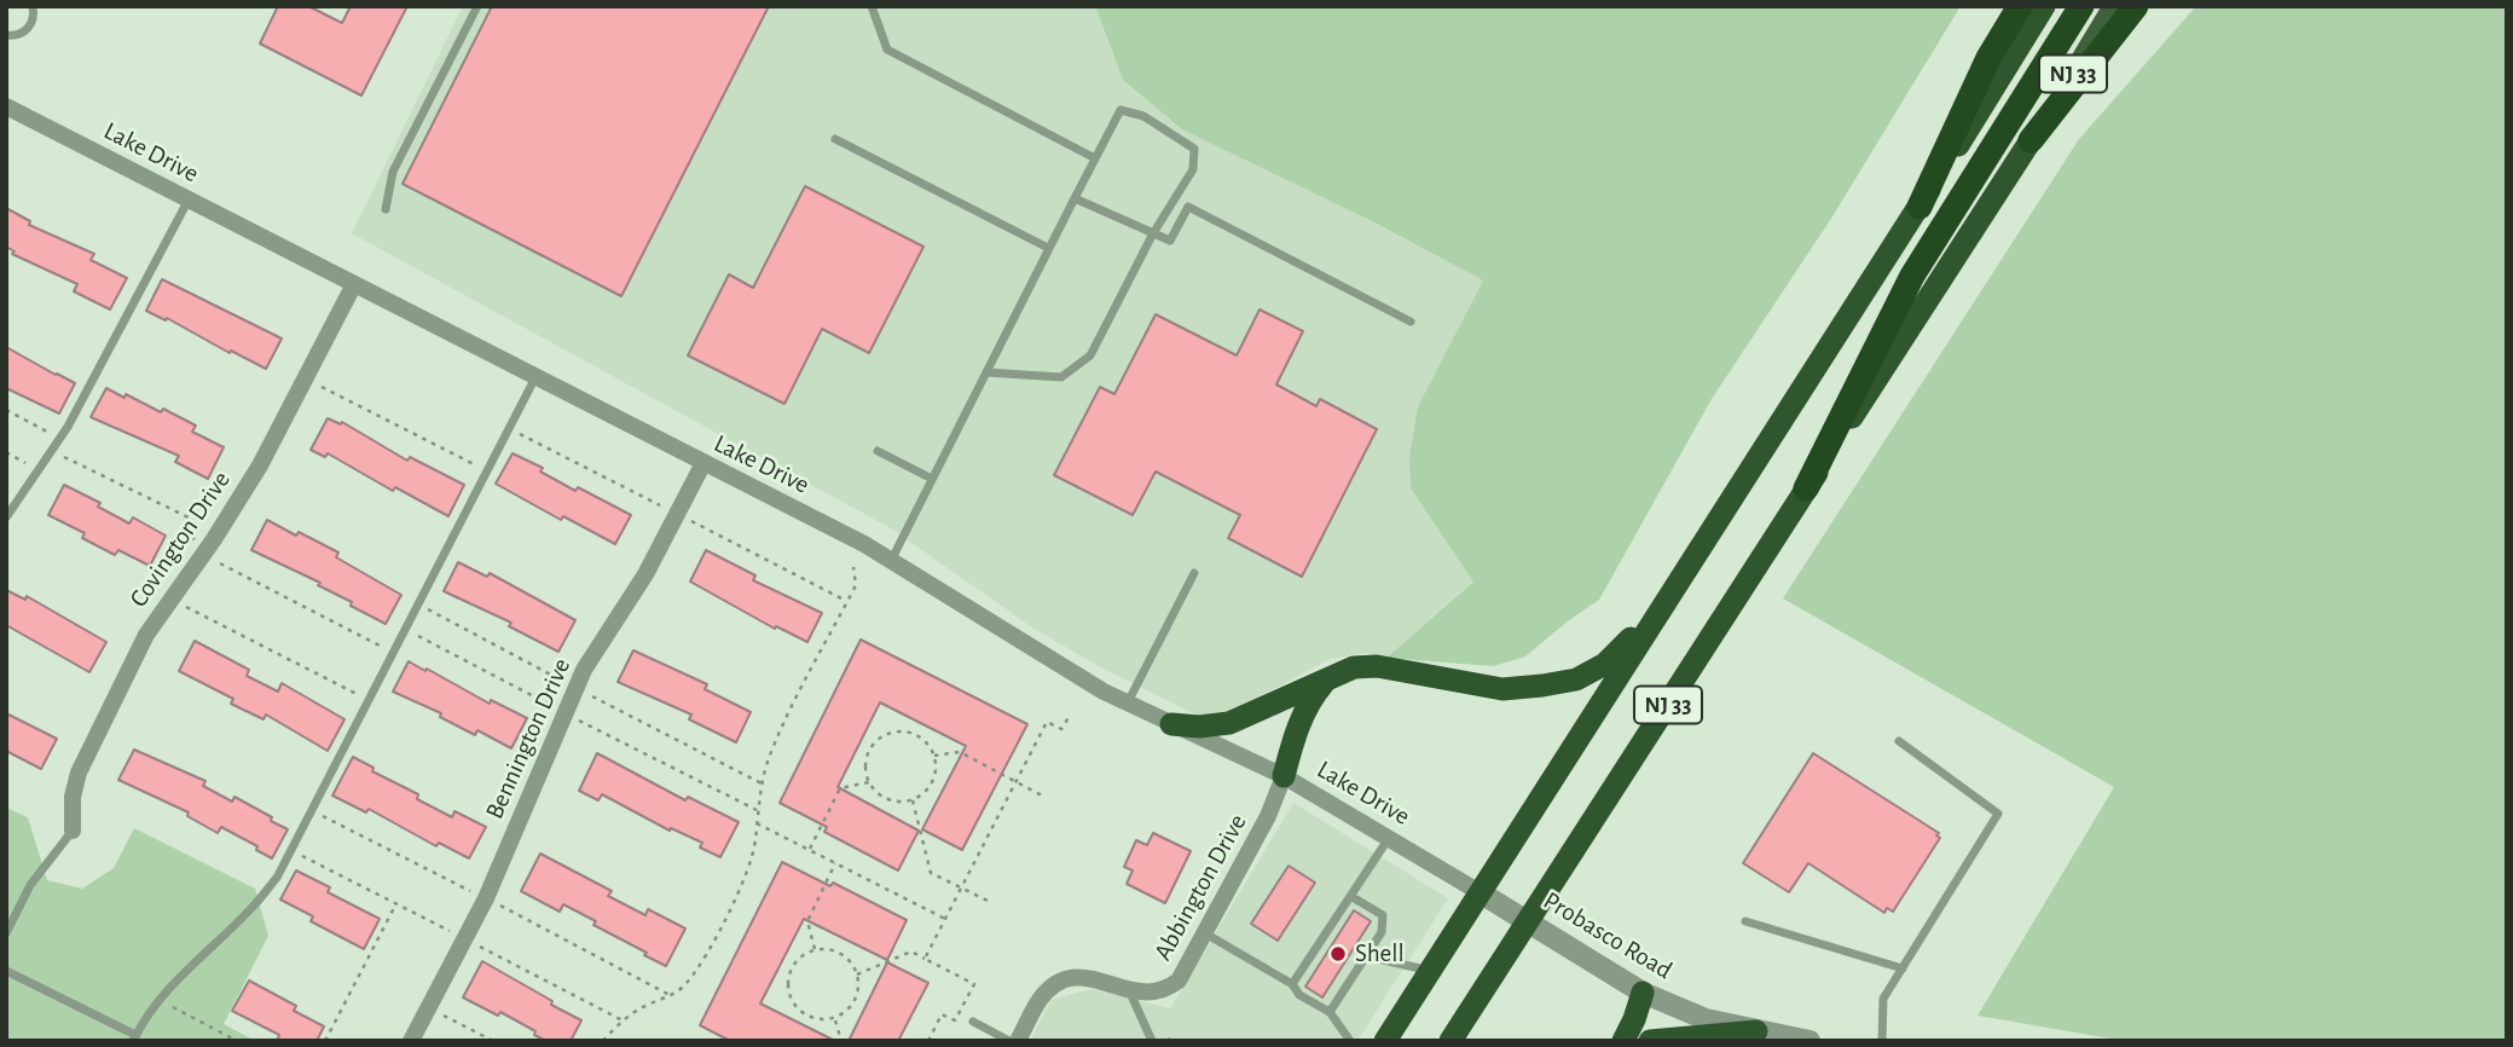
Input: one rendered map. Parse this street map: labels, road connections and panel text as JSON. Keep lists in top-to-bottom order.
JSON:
{
  "streets": {
    "highway": ["NJ 33"],
    "street": [
      "Lake Drive",
      "Covington Drive",
      "Bennington Drive",
      "Abbington Drive",
      "Probasco Road"
    ]
  },
  "crossings": [
    ["NJ 33", "Lake Drive"],
    ["NJ 33", "Probasco Road"],
    ["Lake Drive", "Covington Drive"],
    ["Lake Drive", "Bennington Drive"],
    ["Lake Drive", "Abbington Drive"],
    ["Lake Drive", "Probasco Road"]
  ],
  "places": ["Shell"]
}
